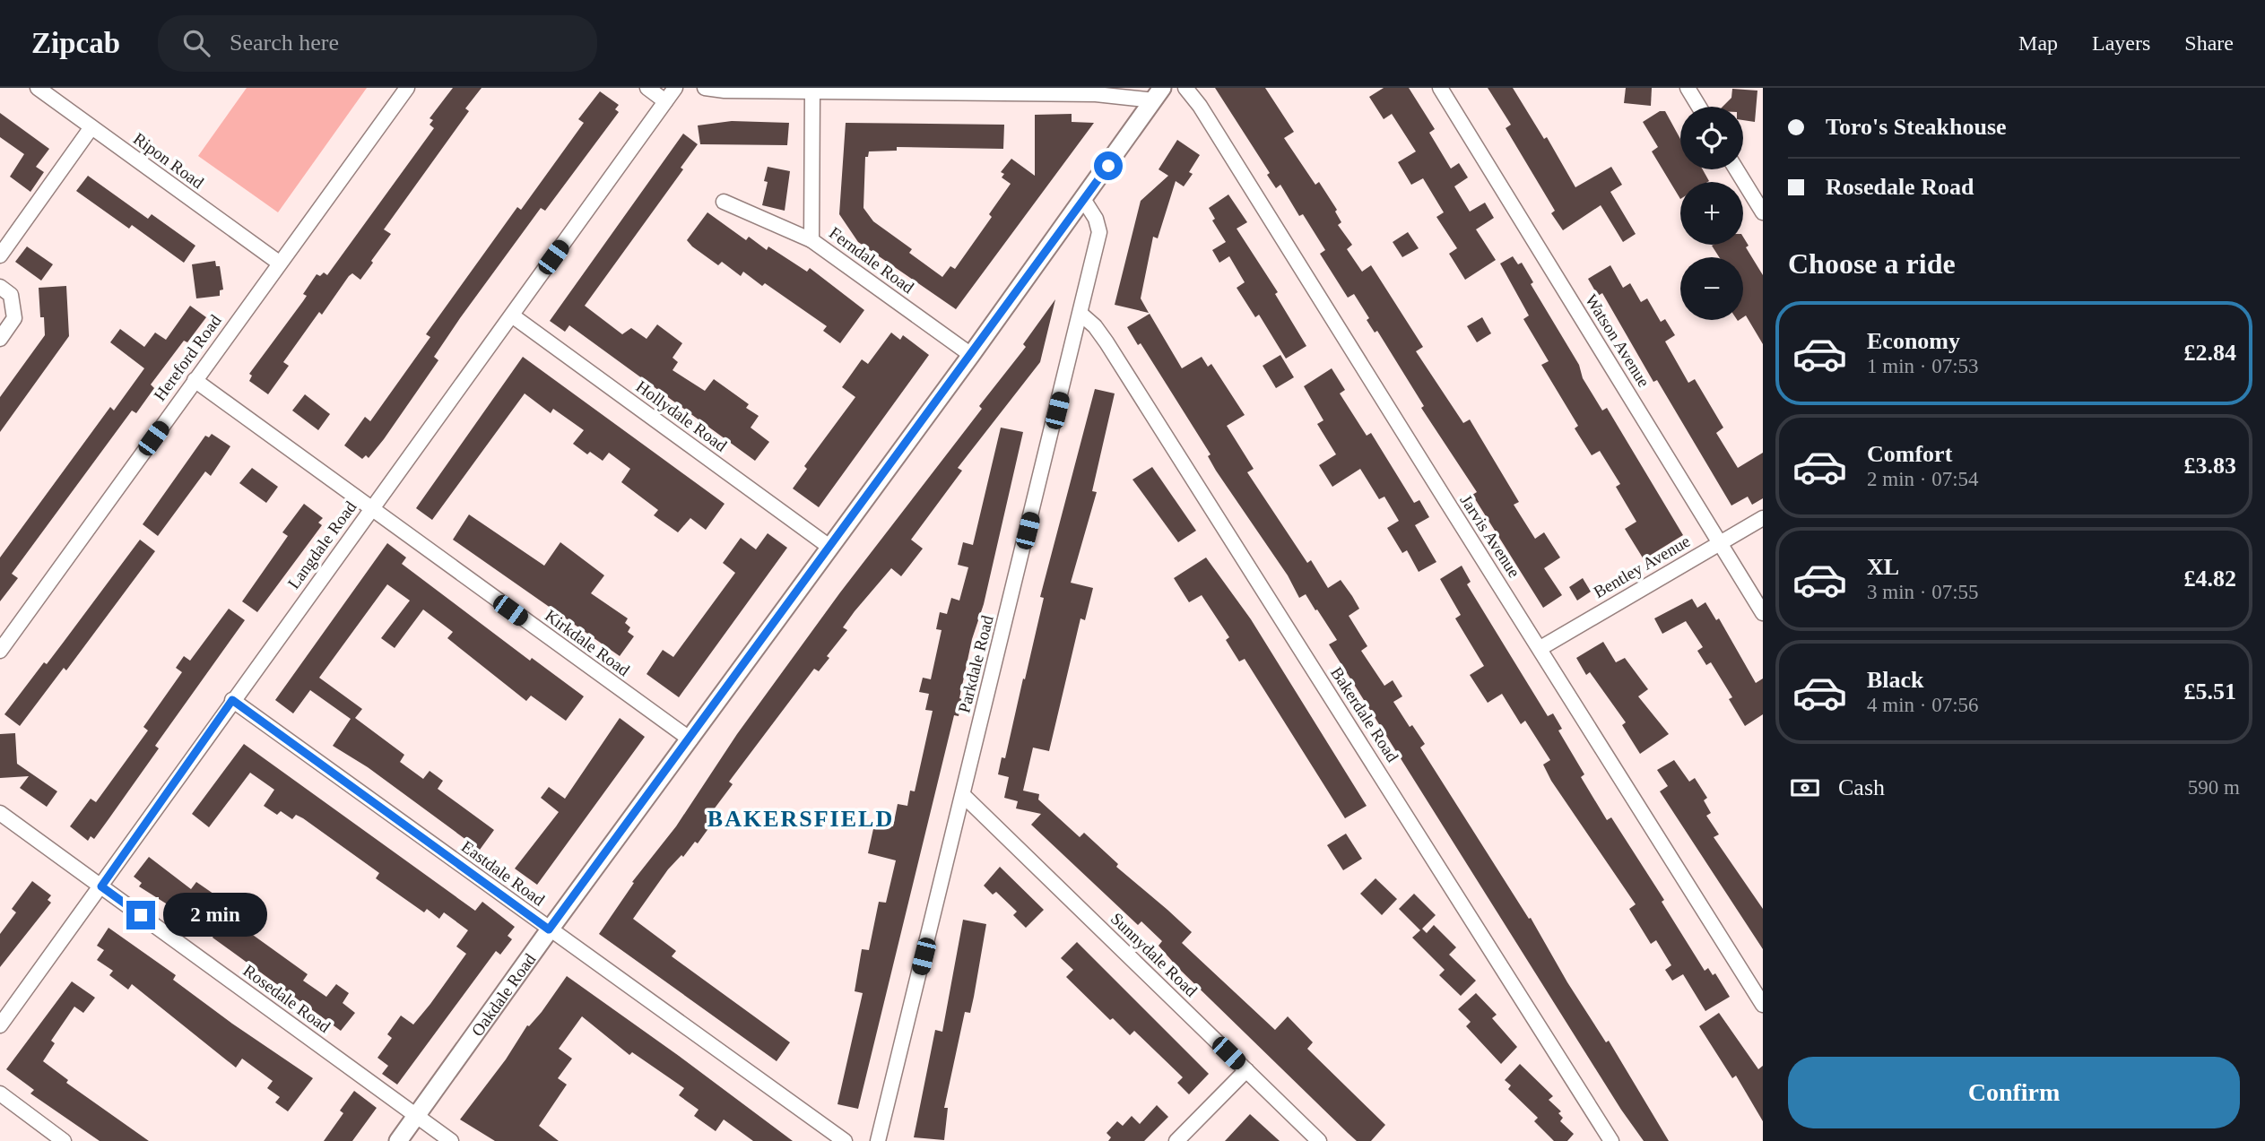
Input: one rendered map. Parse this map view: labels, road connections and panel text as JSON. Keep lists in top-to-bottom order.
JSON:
{
  "streets": {
    "street": [
      "Ripon Road",
      "Ferndale Road",
      "Watson Avenue",
      "Hereford Road",
      "Hollydale Road",
      "Jarvis Avenue",
      "Langdale Road",
      "Bentley Avenue",
      "Kirkdale Road",
      "Parkdale Road",
      "Bakerdale Road",
      "Eastdale Road",
      "Sunnydale Road",
      "Oakdale Road",
      "Rosedale Road"
    ]
  },
  "crossings": [
    ["Ripon Road", "Hereford Road"],
    ["Ferndale Road", "Oakdale Road"],
    ["Watson Avenue", "Bentley Avenue"],
    ["Hereford Road", "Kirkdale Road"],
    ["Hollydale Road", "Langdale Road"],
    ["Hollydale Road", "Oakdale Road"],
    ["Jarvis Avenue", "Bentley Avenue"],
    ["Langdale Road", "Kirkdale Road"],
    ["Langdale Road", "Eastdale Road"],
    ["Langdale Road", "Rosedale Road"],
    ["Kirkdale Road", "Oakdale Road"],
    ["Parkdale Road", "Bakerdale Road"],
    ["Parkdale Road", "Sunnydale Road"],
    ["Parkdale Road", "Oakdale Road"],
    ["Eastdale Road", "Oakdale Road"],
    ["Oakdale Road", "Rosedale Road"]
  ],
  "districts": ["BAKERSFIELD"],
  "page": {
    "header": "Zipcab",
    "search": "Search here",
    "nav": ["Map", "Layers", "Share"],
    "banner": ["Toro's Steakhouse", "Rosedale Road"],
    "map_buttons": ["+", "−"],
    "heading": "Choose a ride",
    "list": [
      {
        "name": "Economy",
        "note": "1 min · 07:53",
        "value": "£2.84"
      },
      {
        "name": "Comfort",
        "note": "2 min · 07:54",
        "value": "£3.83"
      },
      {
        "name": "XL",
        "note": "3 min · 07:55",
        "value": "£4.82"
      },
      {
        "name": "Black",
        "note": "4 min · 07:56",
        "value": "£5.51"
      }
    ],
    "pay": ["Cash", "590 m"],
    "bubble": "2 min",
    "buttons": "Confirm"
  }
}
